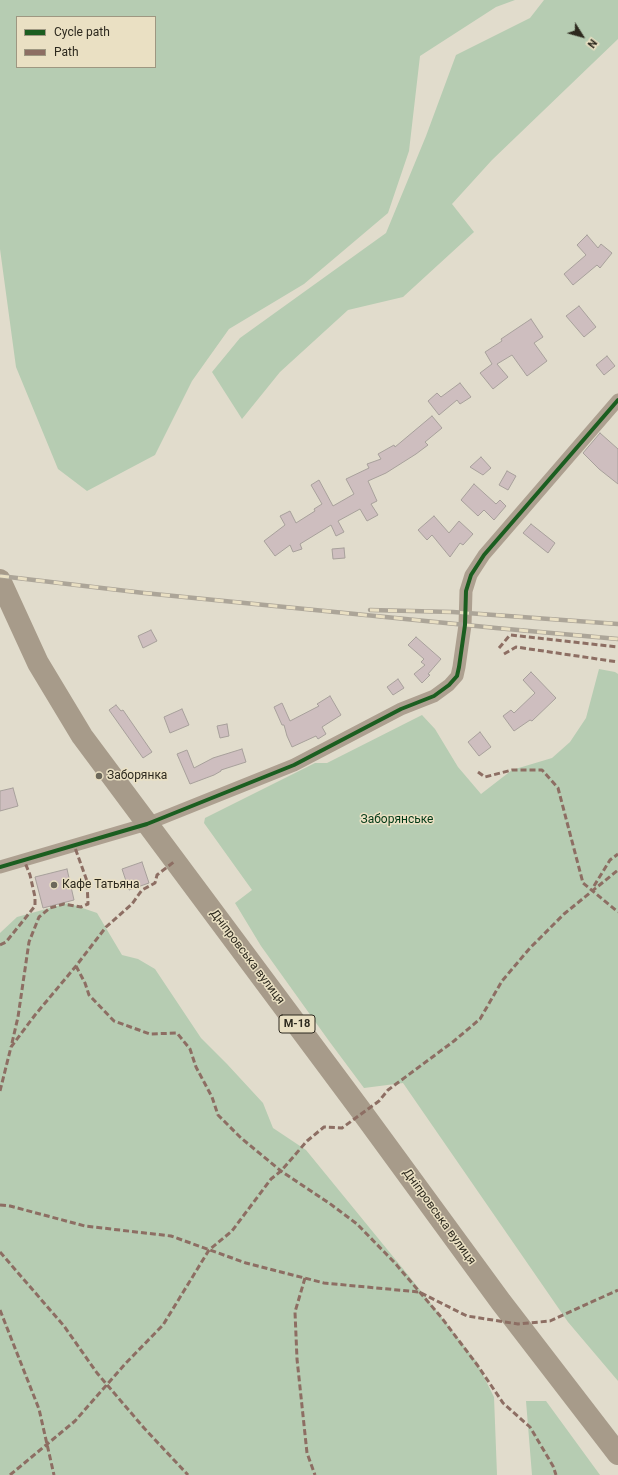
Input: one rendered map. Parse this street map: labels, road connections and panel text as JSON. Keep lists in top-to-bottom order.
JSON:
{
  "streets": {
    "highway": ["Дніпровська вулиця", "М-18"]
  },
  "parks": ["Заборянське"],
  "places": ["Заборянка", "Кафе Татьяна"],
  "legend": ["Cycle path", "Path"],
  "north": "bottom right"
}
